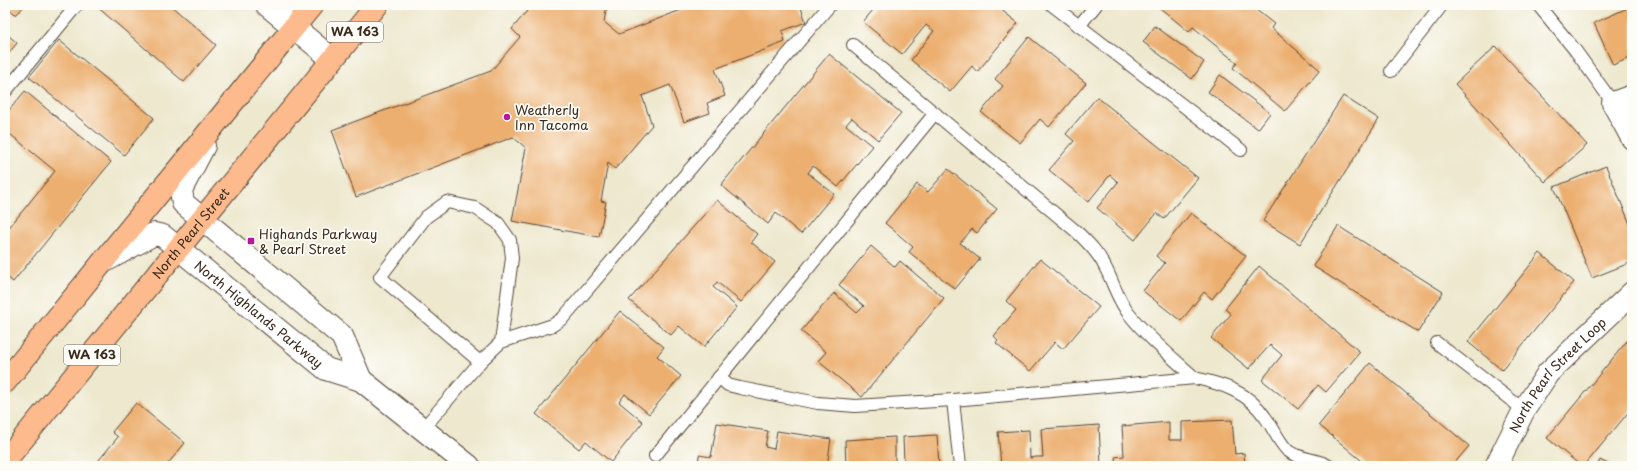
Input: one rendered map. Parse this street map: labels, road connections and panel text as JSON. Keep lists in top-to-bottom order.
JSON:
{
  "streets": {
    "main road": ["WA 163", "North Pearl Street"],
    "street": ["North Highlands Parkway", "North Pearl Street Loop"]
  },
  "crossings": [
    ["North Pearl Street", "North Highlands Parkway"]
  ],
  "places": {
    "other": ["Weatherly Inn Tacoma"],
    "transit": ["Highands Parkway & Pearl Street"]
  }
}
